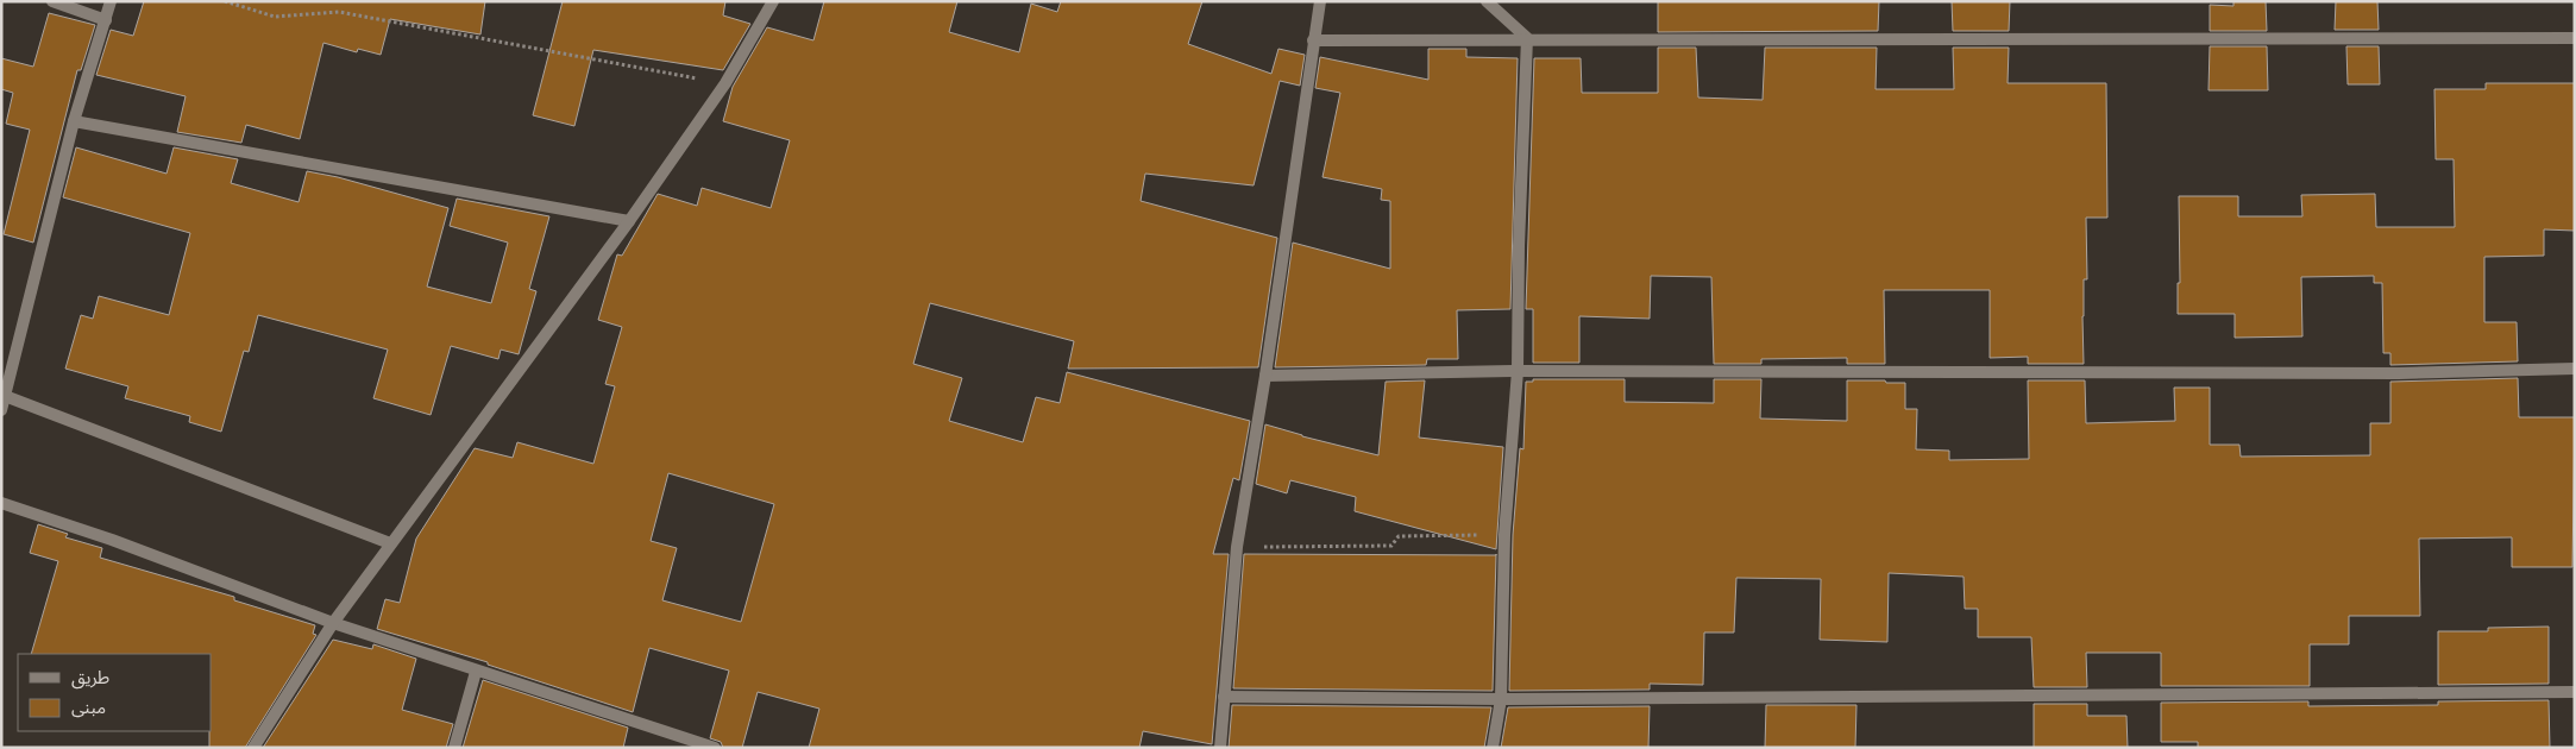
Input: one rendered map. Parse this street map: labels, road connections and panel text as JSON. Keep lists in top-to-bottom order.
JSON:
{
  "legend": ["طريق", "مبنى"]
}
